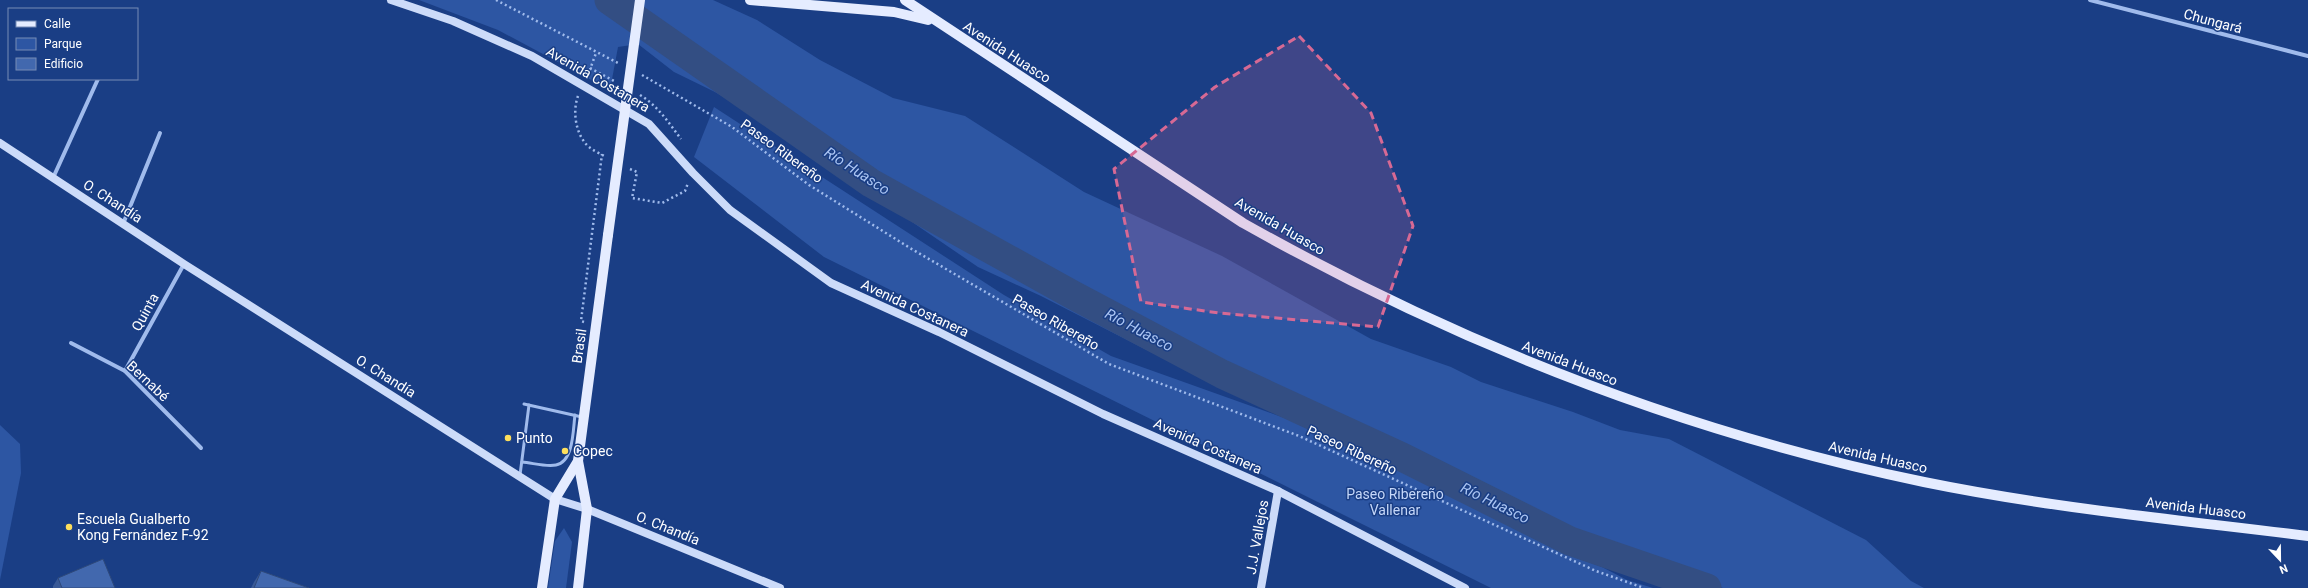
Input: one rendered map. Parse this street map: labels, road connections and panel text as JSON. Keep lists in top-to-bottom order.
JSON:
{
  "streets": {
    "main road": [
      "Avenida Huasco",
      "Avenida Costanera",
      "O. Chandía",
      "Brasil",
      "J.J. Vallejos"
    ],
    "street": ["Chungará", "Quinta", "Bernabé"],
    "path": ["Paseo Ribereño"]
  },
  "crossings": [
    ["Avenida Costanera", "J.J. Vallejos"],
    ["O. Chandía", "Quinta"],
    ["O. Chandía", "Brasil"],
    ["Quinta", "Bernabé"]
  ],
  "water": ["Río Huasco"],
  "parks": ["Paseo Ribereño Vallenar"],
  "places": ["Punto", "Copec", "Escuela Gualberto Kong Fernández F-92"],
  "legend": ["Calle", "Parque", "Edificio"],
  "north": "bottom"
}
